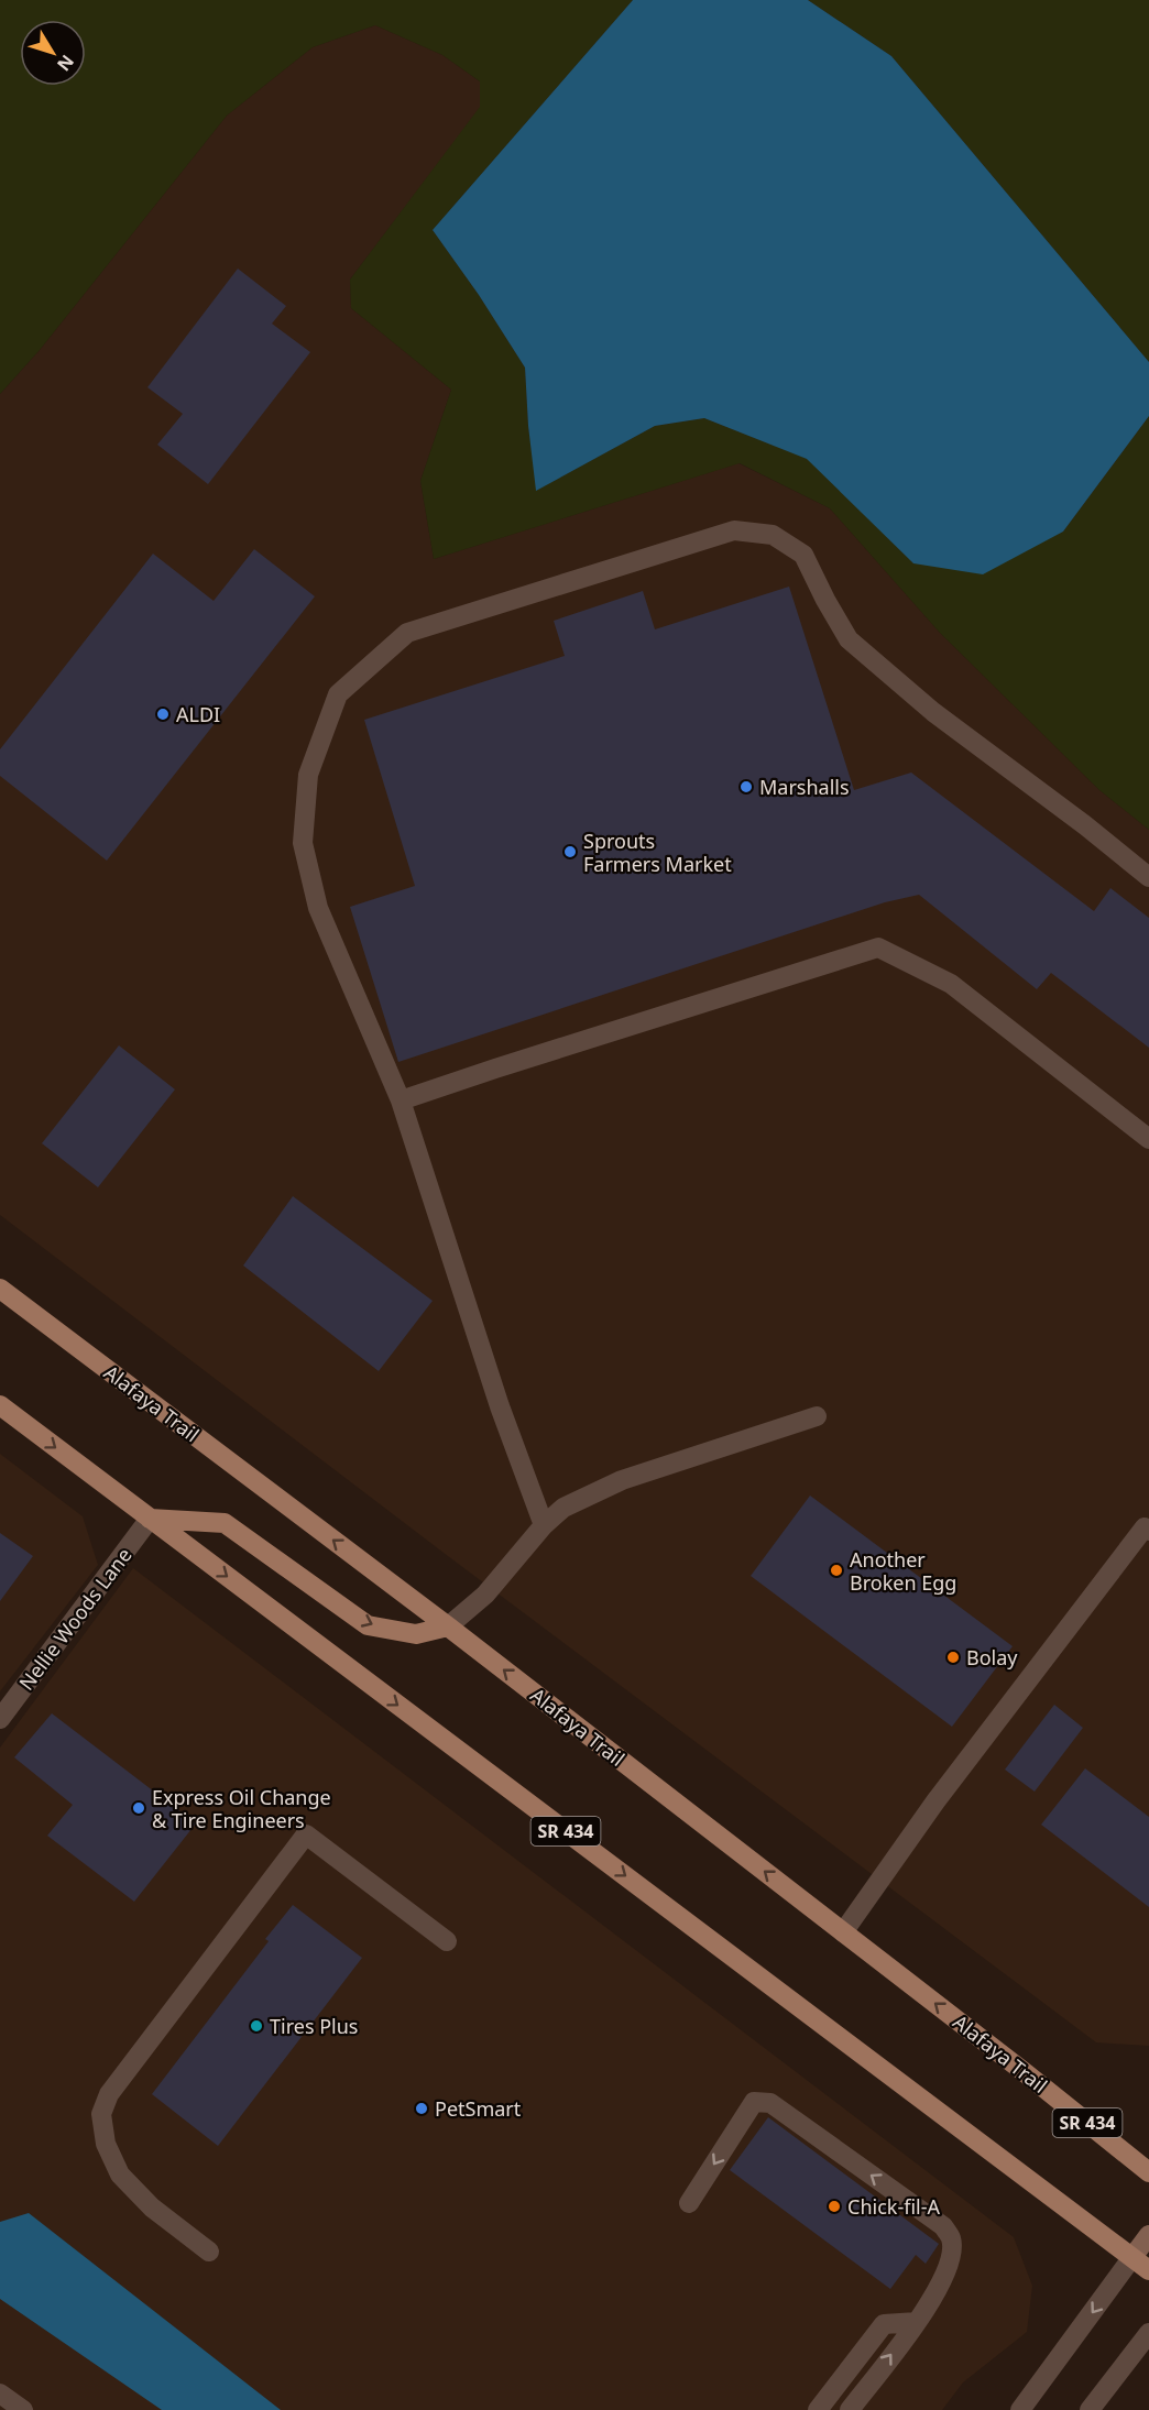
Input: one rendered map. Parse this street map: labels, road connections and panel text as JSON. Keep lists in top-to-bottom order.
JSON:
{
  "streets": {
    "main road": ["Alafaya Trail", "SR 434"],
    "street": ["Nellie Woods Lane"]
  },
  "crossings": [
    ["Nellie Woods Lane", "SR 434"]
  ],
  "places": [
    "ALDI",
    "Marshalls",
    "Sprouts Farmers Market",
    "Another Broken Egg",
    "Bolay",
    "Express Oil Change & Tire Engineers",
    "Tires Plus",
    "PetSmart",
    "Chick-fil-A"
  ],
  "north": "bottom right"
}
